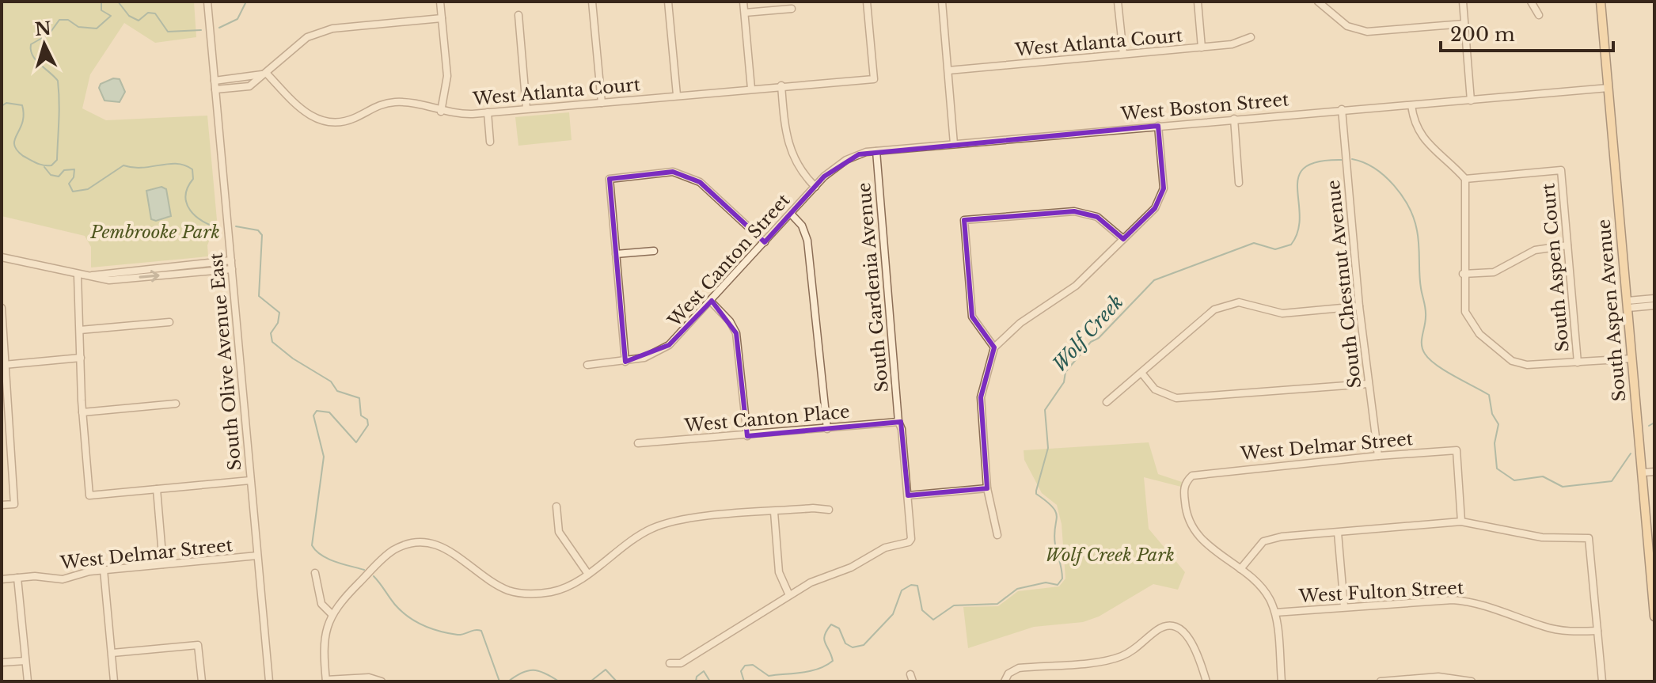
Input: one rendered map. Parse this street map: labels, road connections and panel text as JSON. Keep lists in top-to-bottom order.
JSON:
{
  "streets": {
    "main road": ["South Aspen Avenue"],
    "street": [
      "West Atlanta Court",
      "West Boston Street",
      "West Canton Street",
      "South Aspen Court",
      "South Chestnut Avenue",
      "South Gardenia Avenue",
      "South Olive Avenue East",
      "West Canton Place",
      "West Delmar Street",
      "West Fulton Street"
    ]
  },
  "crossings": [
    ["West Boston Street", "West Canton Street"],
    ["West Boston Street", "South Chestnut Avenue"],
    ["West Boston Street", "South Gardenia Avenue"],
    ["West Boston Street", "South Aspen Avenue"],
    ["South Chestnut Avenue", "West Delmar Street"],
    ["South Gardenia Avenue", "West Canton Place"],
    ["South Olive Avenue East", "West Delmar Street"]
  ],
  "water": ["Wolf Creek"],
  "parks": ["Pembrooke Park", "Wolf Creek Park"],
  "scale_bar": "200 m",
  "north": "top"
}
